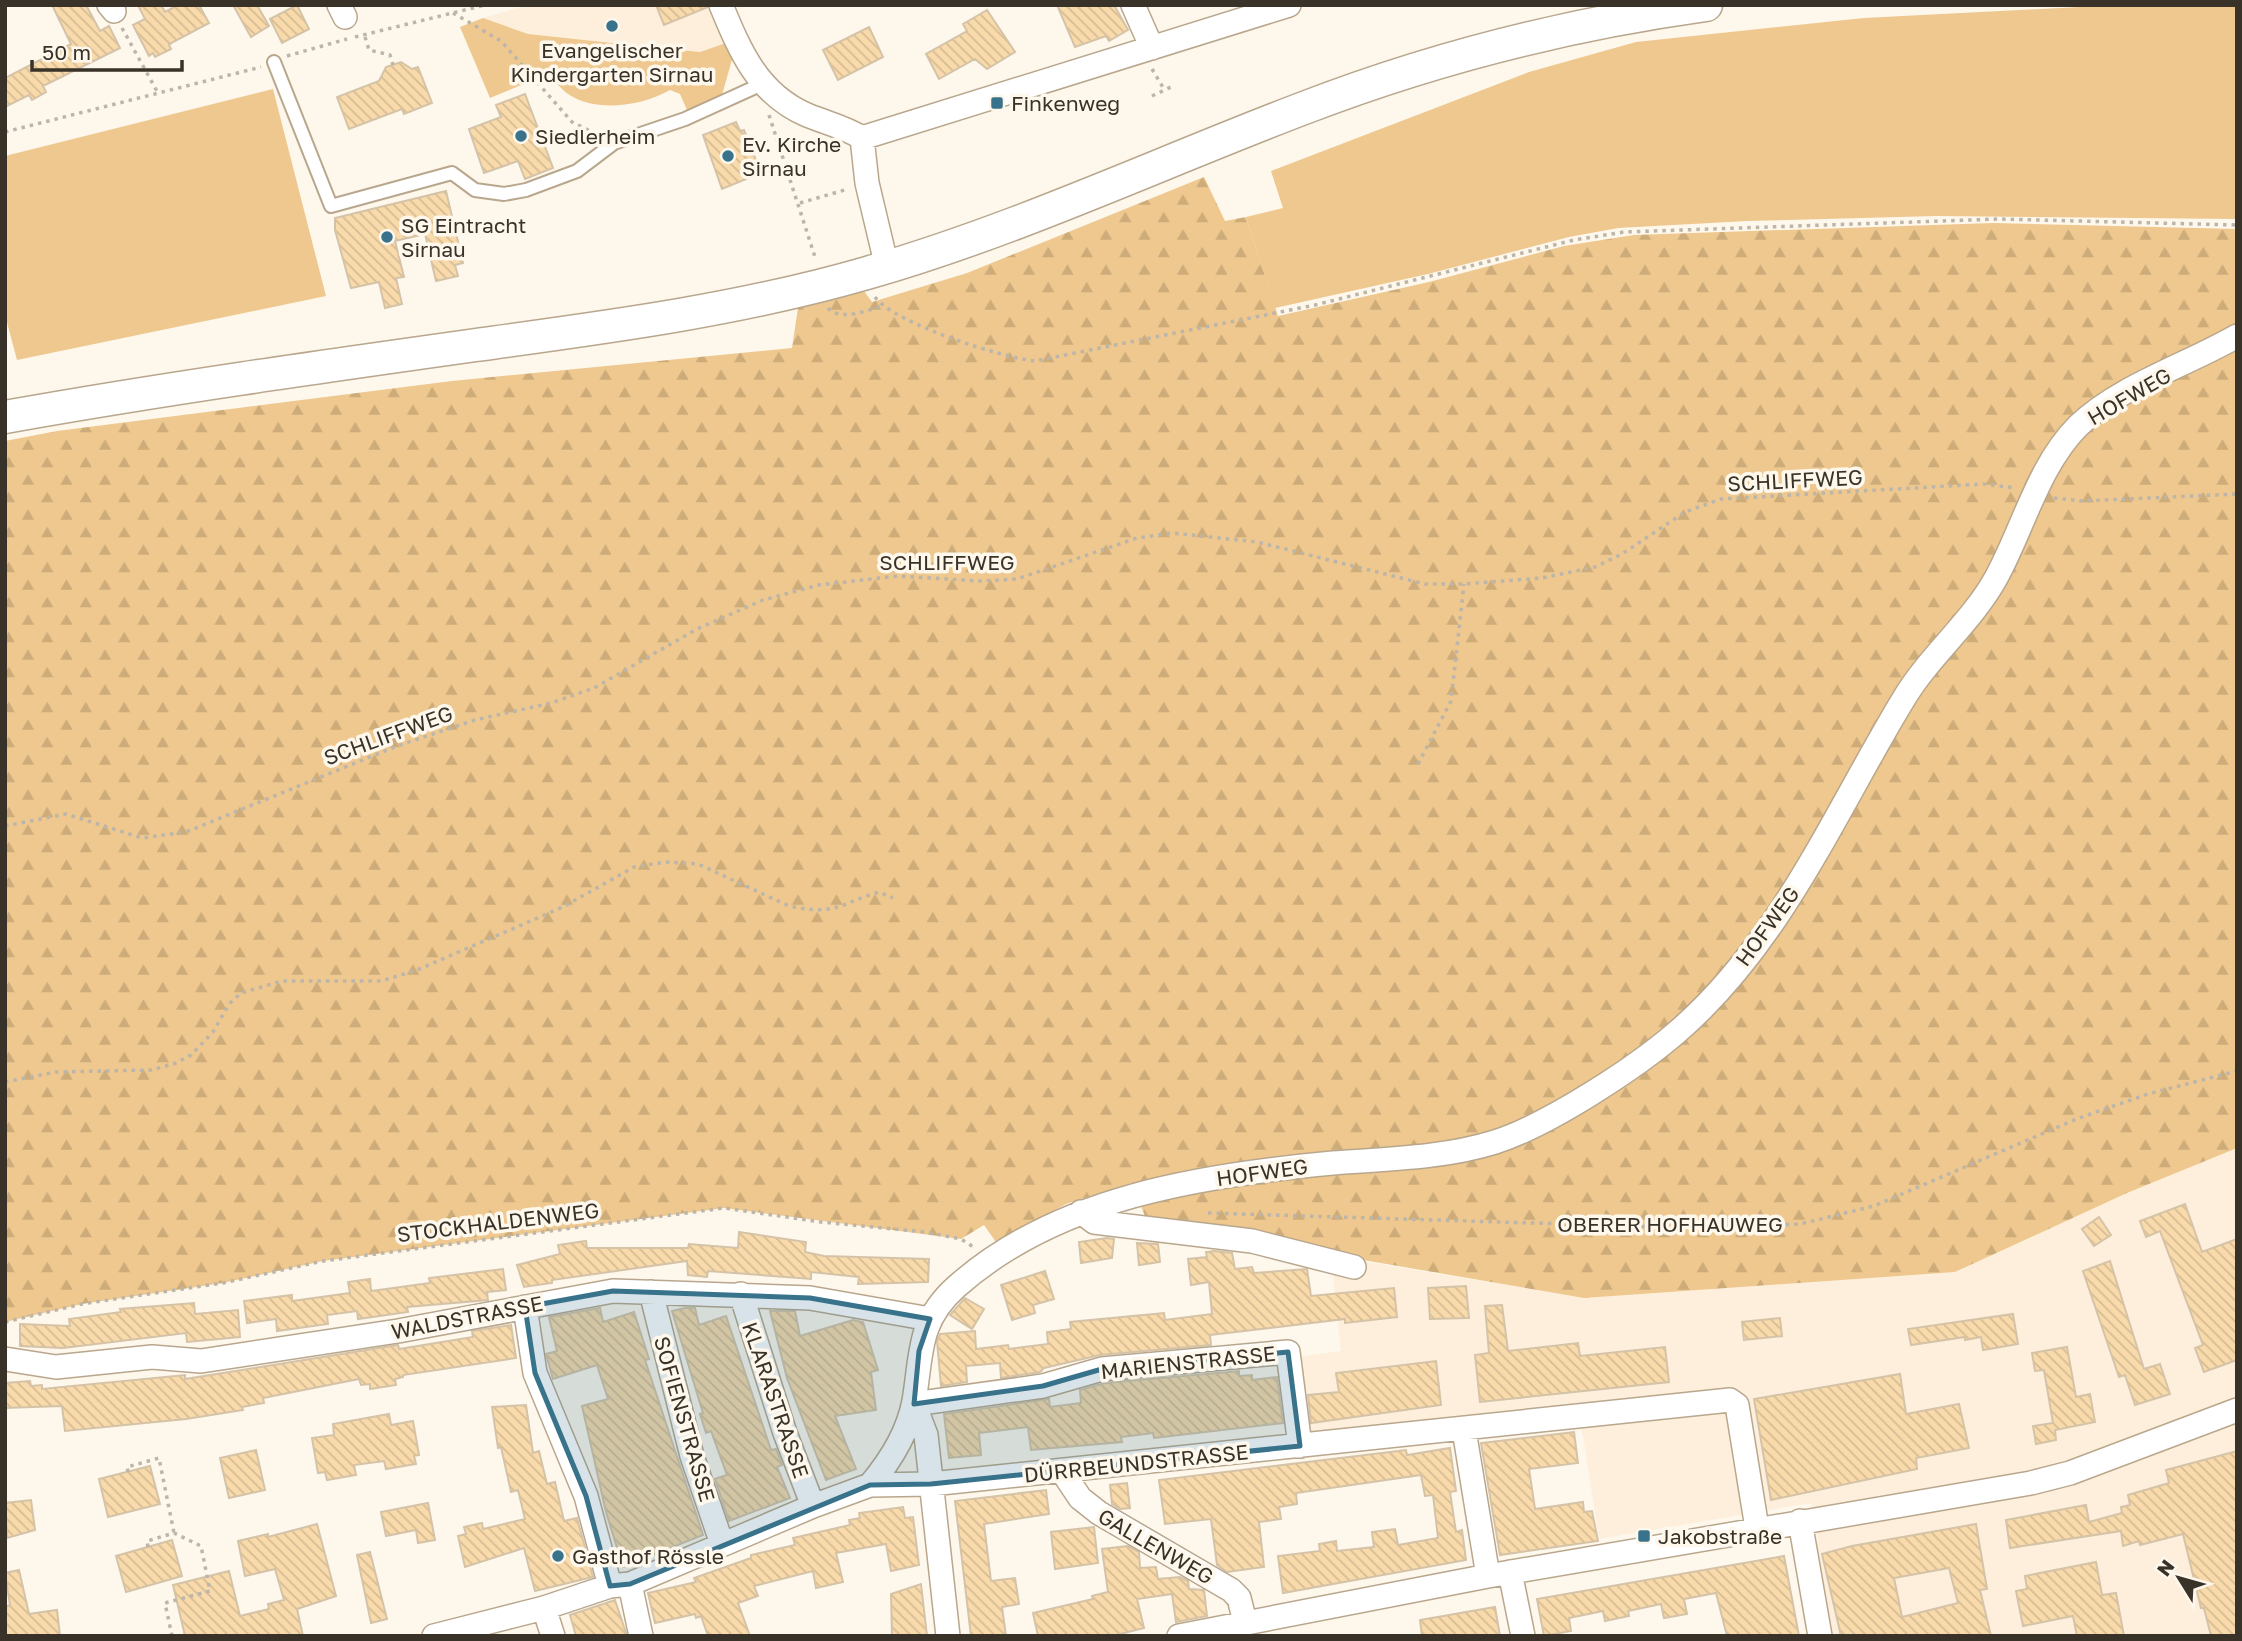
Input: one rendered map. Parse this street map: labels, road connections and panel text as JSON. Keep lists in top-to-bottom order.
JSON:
{
  "streets": {
    "street": [
      "HOFWEG",
      "WALDSTRASSE",
      "MARIENSTRASSE",
      "KLARASTRASSE",
      "SOFIENSTRASSE",
      "DÜRRBEUNDSTRASSE",
      "GALLENWEG"
    ],
    "path": ["SCHLIFFWEG", "STOCKHALDENWEG", "OBERER HOFHAUWEG"]
  },
  "crossings": [
    ["HOFWEG", "SCHLIFFWEG"],
    ["HOFWEG", "STOCKHALDENWEG"],
    ["HOFWEG", "WALDSTRASSE"],
    ["HOFWEG", "MARIENSTRASSE"],
    ["WALDSTRASSE", "KLARASTRASSE"],
    ["WALDSTRASSE", "SOFIENSTRASSE"],
    ["MARIENSTRASSE", "DÜRRBEUNDSTRASSE"],
    ["KLARASTRASSE", "DÜRRBEUNDSTRASSE"],
    ["SOFIENSTRASSE", "DÜRRBEUNDSTRASSE"],
    ["DÜRRBEUNDSTRASSE", "GALLENWEG"]
  ],
  "places": {
    "other": [
      "Evangelischer Kindergarten Sirnau",
      "Siedlerheim",
      "Ev. Kirche Sirnau",
      "SG Eintracht Sirnau",
      "Gasthof Rössle"
    ],
    "transit": ["Finkenweg", "Jakobstraße"]
  },
  "scale_bar": "50 m",
  "north": "top left"
}
